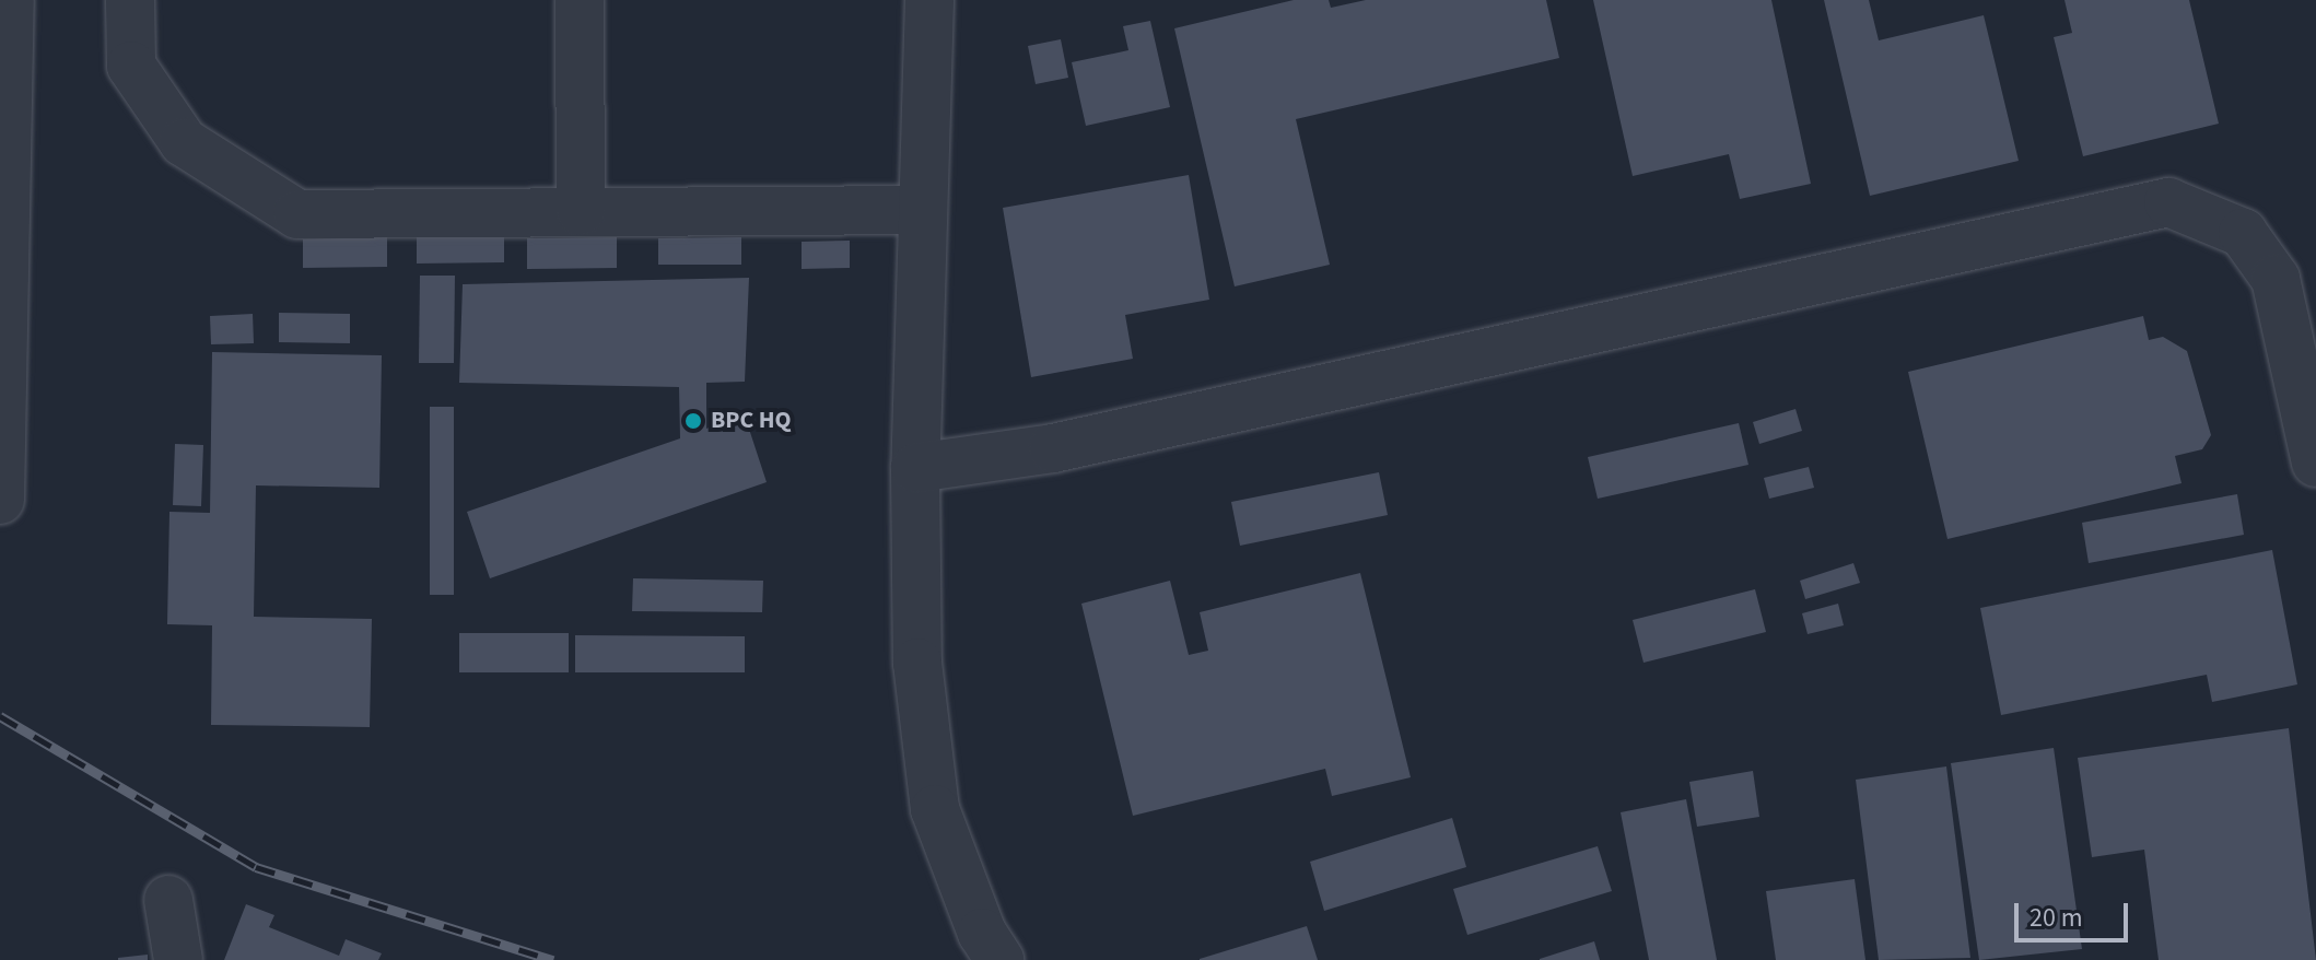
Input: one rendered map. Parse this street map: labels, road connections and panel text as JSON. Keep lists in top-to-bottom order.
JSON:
{
  "places": ["BPC HQ"],
  "scale_bar": "20 m"
}
